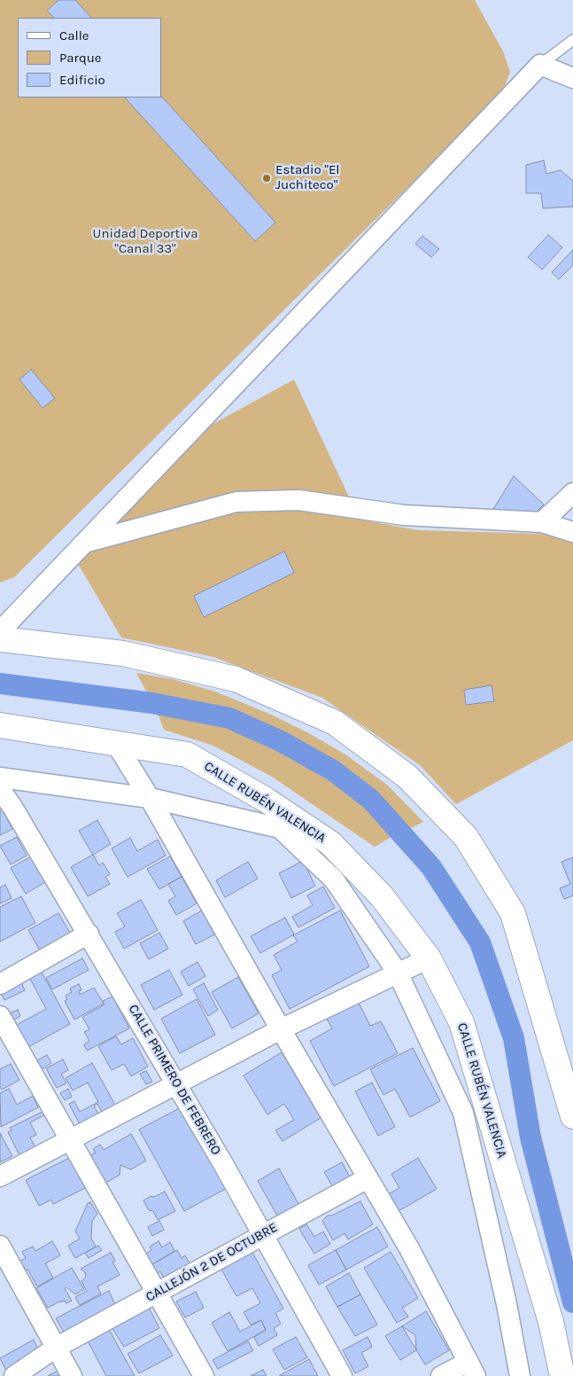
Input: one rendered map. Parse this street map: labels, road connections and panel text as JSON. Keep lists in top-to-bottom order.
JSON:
{
  "streets": {
    "street": ["CALLE RUBÉN VALENCIA", "CALLE PRIMERO DE FEBRERO", "CALLEJÓN 2 DE OCTUBRE"]
  },
  "crossings": [
    ["CALLE PRIMERO DE FEBRERO", "CALLEJÓN 2 DE OCTUBRE"]
  ],
  "parks": ["Unidad Deportiva \"Canal 33\""],
  "places": ["Estadio \"El Juchiteco\""],
  "legend": ["Calle", "Parque", "Edificio"]
}
